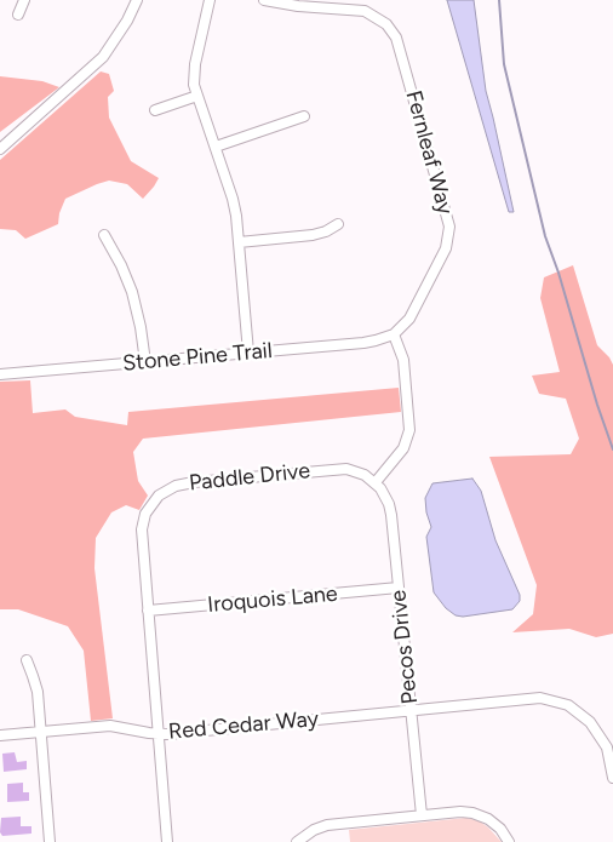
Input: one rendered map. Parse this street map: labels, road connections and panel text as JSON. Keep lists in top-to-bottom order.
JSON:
{
  "streets": {
    "street": [
      "Fernleaf Way",
      "Stone Pine Trail",
      "Paddle Drive",
      "Iroquois Lane",
      "Pecos Drive",
      "Red Cedar Way"
    ]
  },
  "crossings": [
    ["Fernleaf Way", "Stone Pine Trail"],
    ["Paddle Drive", "Iroquois Lane"],
    ["Paddle Drive", "Pecos Drive"],
    ["Iroquois Lane", "Pecos Drive"],
    ["Pecos Drive", "Red Cedar Way"]
  ]
}
